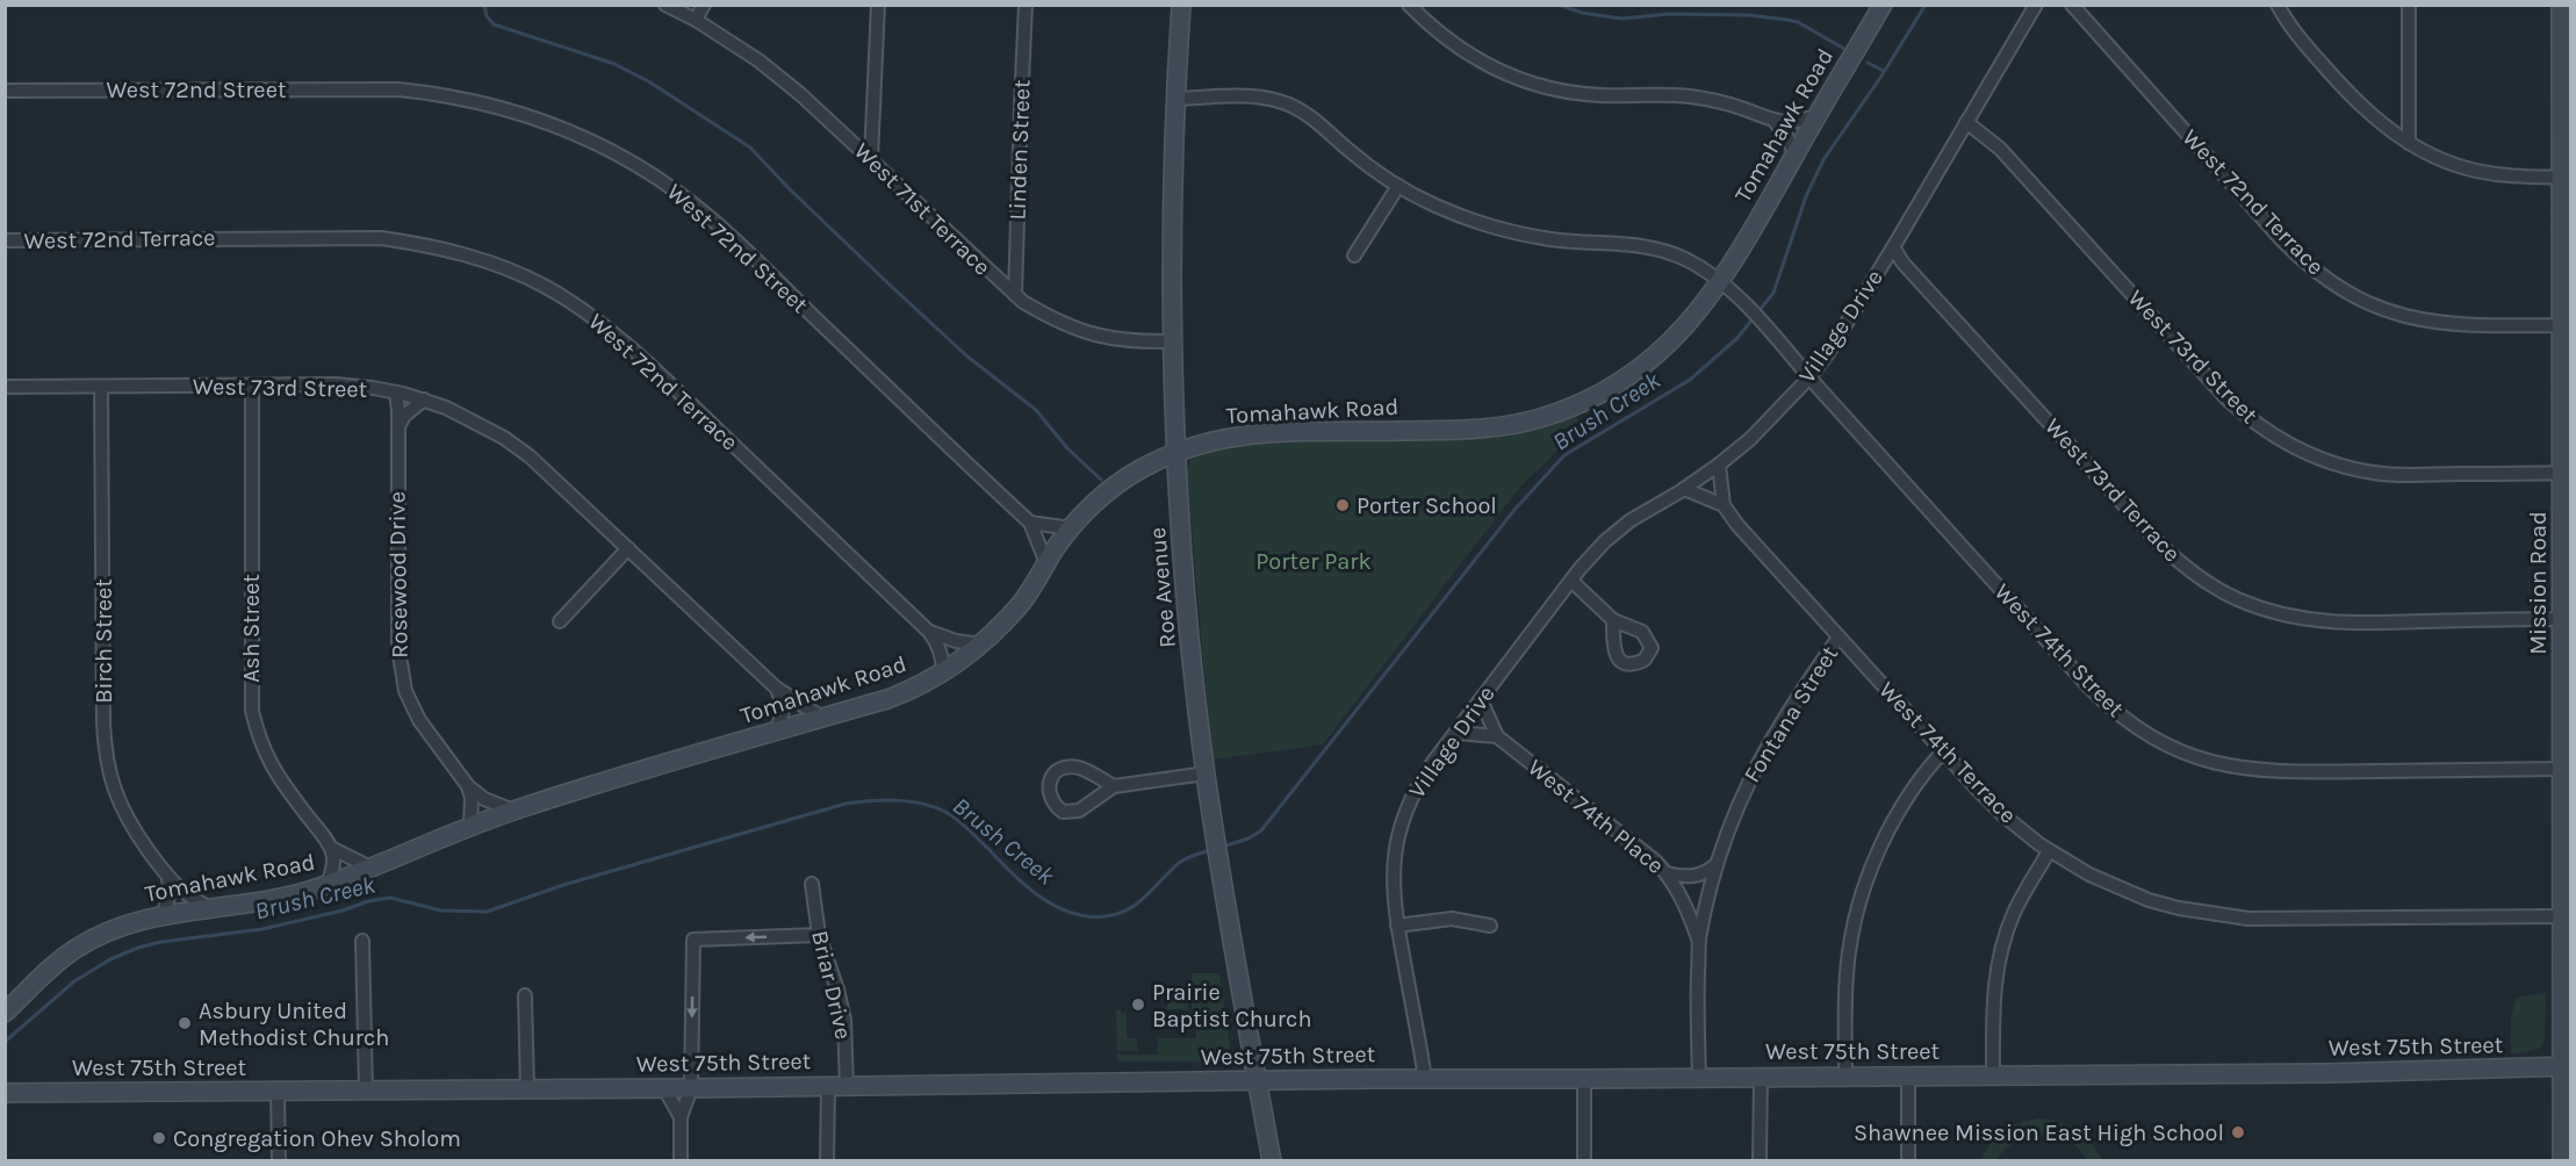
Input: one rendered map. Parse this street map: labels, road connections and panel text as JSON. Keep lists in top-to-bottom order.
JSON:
{
  "streets": {
    "main road": [
      "Tomahawk Road",
      "Mission Road",
      "Roe Avenue",
      "West 75th Street"
    ],
    "street": [
      "West 72nd Street",
      "Linden Street",
      "West 72nd Terrace",
      "West 71st Terrace",
      "Village Drive",
      "West 73rd Street",
      "West 73rd Terrace",
      "Rosewood Drive",
      "Ash Street",
      "Birch Street",
      "West 74th Street",
      "Fontana Street",
      "West 74th Terrace",
      "West 74th Place",
      "Briar Drive"
    ]
  },
  "crossings": [
    ["West 72nd Street", "Tomahawk Road"],
    ["Tomahawk Road", "West 72nd Terrace"],
    ["Tomahawk Road", "West 73rd Street"],
    ["Tomahawk Road", "Rosewood Drive"],
    ["Tomahawk Road", "Roe Avenue"],
    ["Tomahawk Road", "Ash Street"],
    ["Tomahawk Road", "Birch Street"],
    ["Tomahawk Road", "West 74th Street"],
    ["Linden Street", "West 71st Terrace"],
    ["West 72nd Terrace", "Mission Road"],
    ["West 71st Terrace", "Roe Avenue"],
    ["Village Drive", "West 73rd Street"],
    ["Village Drive", "West 73rd Terrace"],
    ["Village Drive", "West 74th Street"],
    ["Village Drive", "West 74th Place"],
    ["Village Drive", "West 75th Street"],
    ["West 73rd Street", "Rosewood Drive"],
    ["West 73rd Street", "Mission Road"],
    ["West 73rd Street", "Ash Street"],
    ["West 73rd Street", "Birch Street"],
    ["West 73rd Terrace", "Mission Road"],
    ["Mission Road", "West 74th Street"],
    ["Mission Road", "West 74th Terrace"],
    ["Mission Road", "West 75th Street"],
    ["Roe Avenue", "West 75th Street"],
    ["Fontana Street", "West 74th Terrace"],
    ["Fontana Street", "West 74th Place"],
    ["Fontana Street", "West 75th Street"],
    ["Briar Drive", "West 75th Street"]
  ],
  "water": ["Brush Creek"],
  "parks": ["Porter Park"],
  "places": [
    "Porter School",
    "Prairie Baptist Church",
    "Asbury United Methodist Church",
    "Shawnee Mission East High School",
    "Congregation Ohev Sholom"
  ]
}
